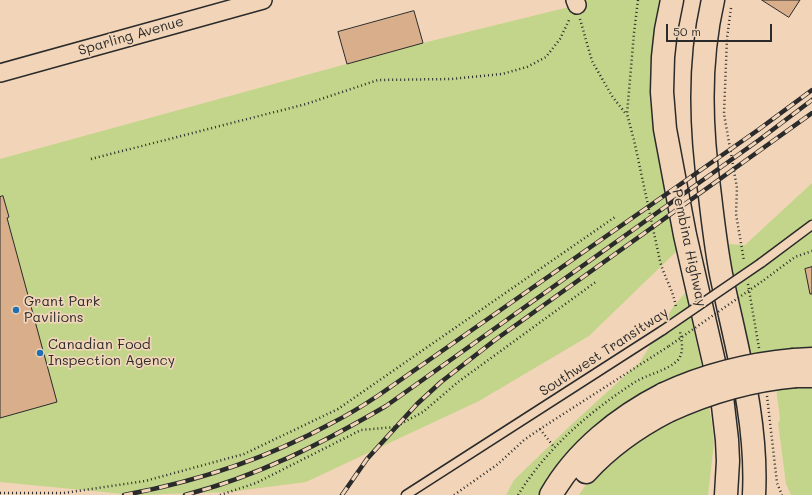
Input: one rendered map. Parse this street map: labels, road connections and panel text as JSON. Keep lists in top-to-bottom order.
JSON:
{
  "streets": {
    "main road": ["Pembina Highway"],
    "street": ["Sparling Avenue"],
    "lane": ["Southwest Transitway"]
  },
  "places": ["Grant Park Pavilions", "Canadian Food Inspection Agency"],
  "scale_bar": "50 m"
}
